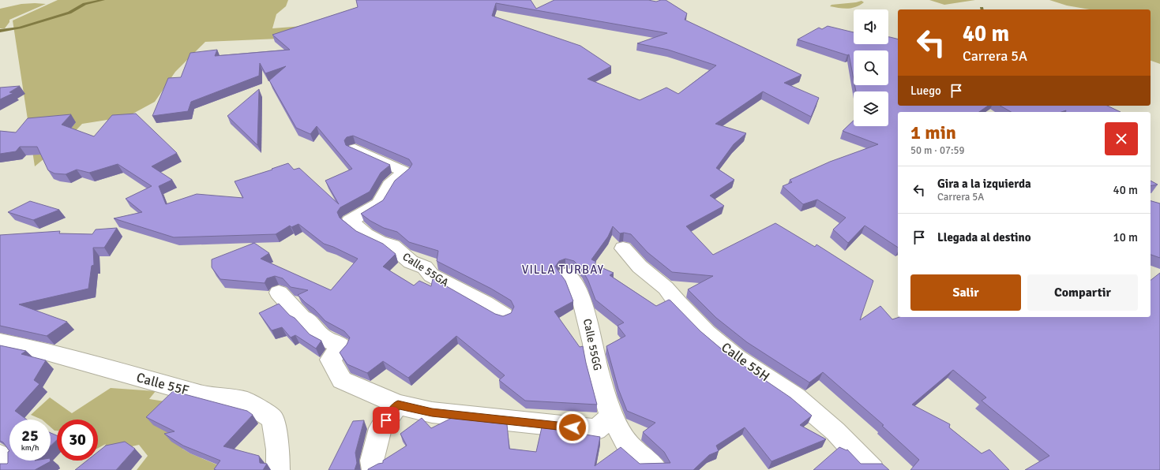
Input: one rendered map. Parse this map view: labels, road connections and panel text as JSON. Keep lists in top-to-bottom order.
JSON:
{
  "streets": {
    "street": [
      "Calle 55GA",
      "Calle 55GG",
      "Calle 55H",
      "Calle 55F"
    ]
  },
  "districts": ["VILLA TURBAY"],
  "page": {
    "turn": ["40 m", "Carrera 5A"],
    "then": "Luego",
    "heading": ["1 min", "50 m · 07:59"],
    "list": [
      {
        "name": "Gira a la izquierda",
        "note": "Carrera 5A",
        "value": "40 m"
      },
      {
        "name": "Llegada al destino",
        "value": "10 m"
      }
    ],
    "buttons": ["Salir", "Compartir"],
    "speed": "25 km/h",
    "limit": "30"
  }
}
